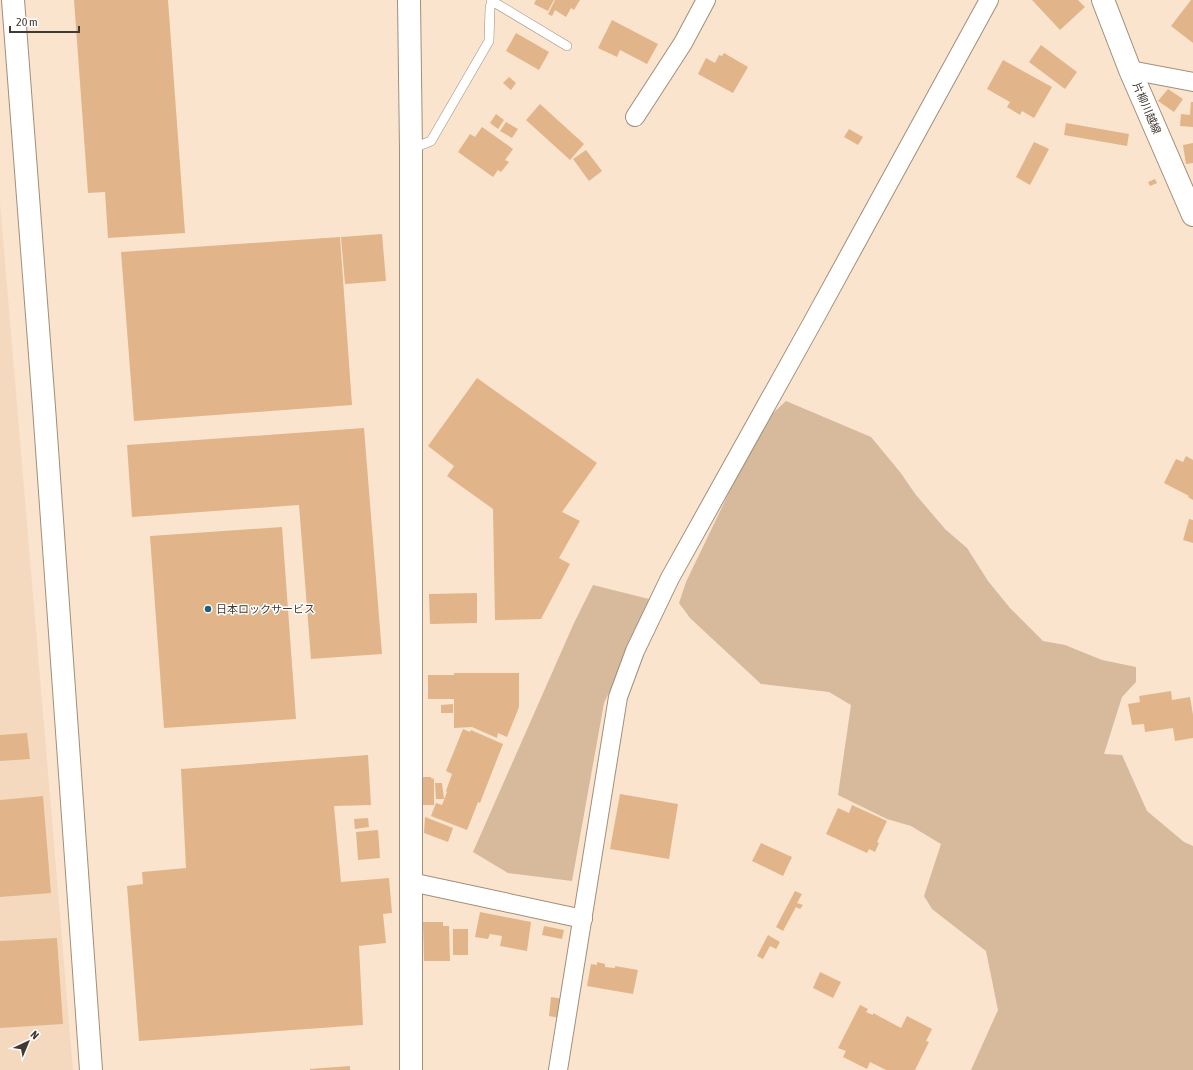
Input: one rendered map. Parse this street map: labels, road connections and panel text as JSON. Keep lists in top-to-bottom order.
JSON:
{
  "streets": {
    "street": ["片柳川越線"]
  },
  "places": ["日本ロックサービス"],
  "scale_bar": "20 m",
  "north": "top right"
}
